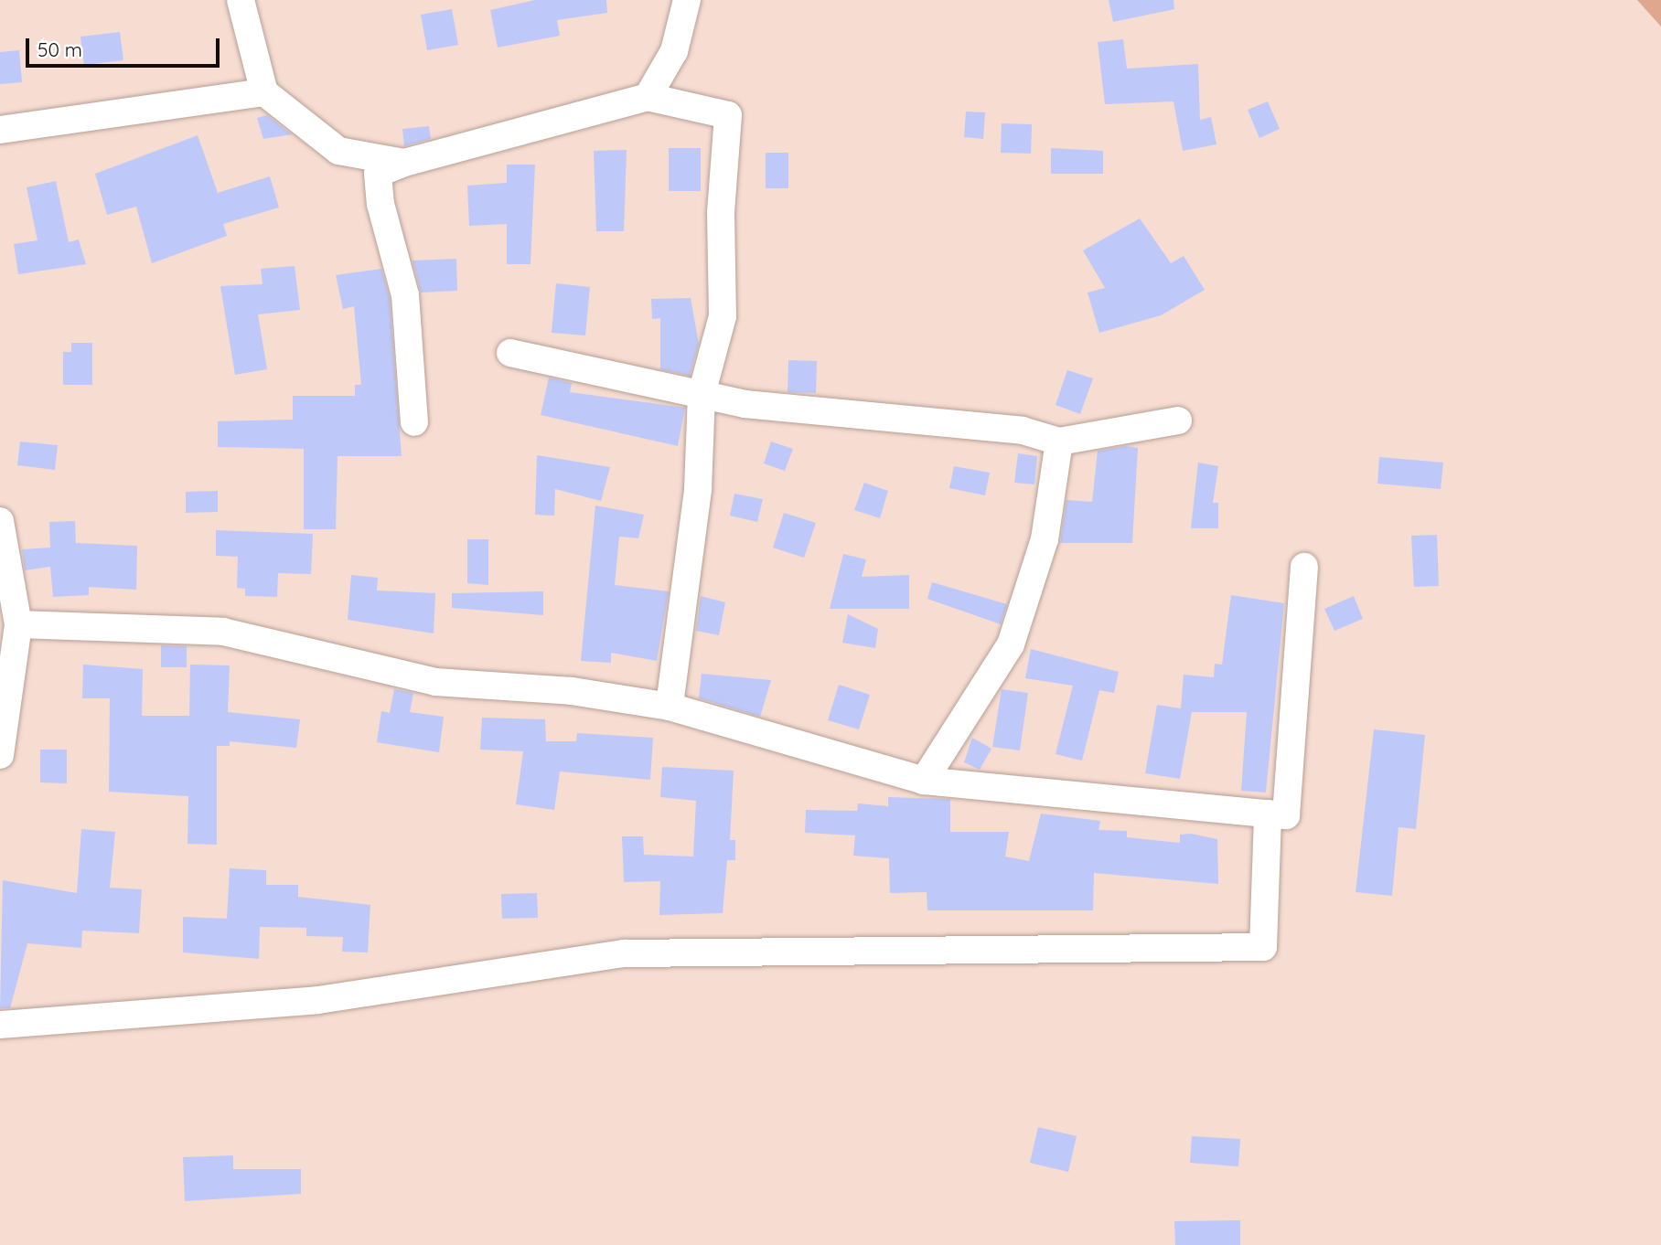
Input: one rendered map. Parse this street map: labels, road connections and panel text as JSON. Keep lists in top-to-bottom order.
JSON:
{
  "scale_bar": "50 m"
}
